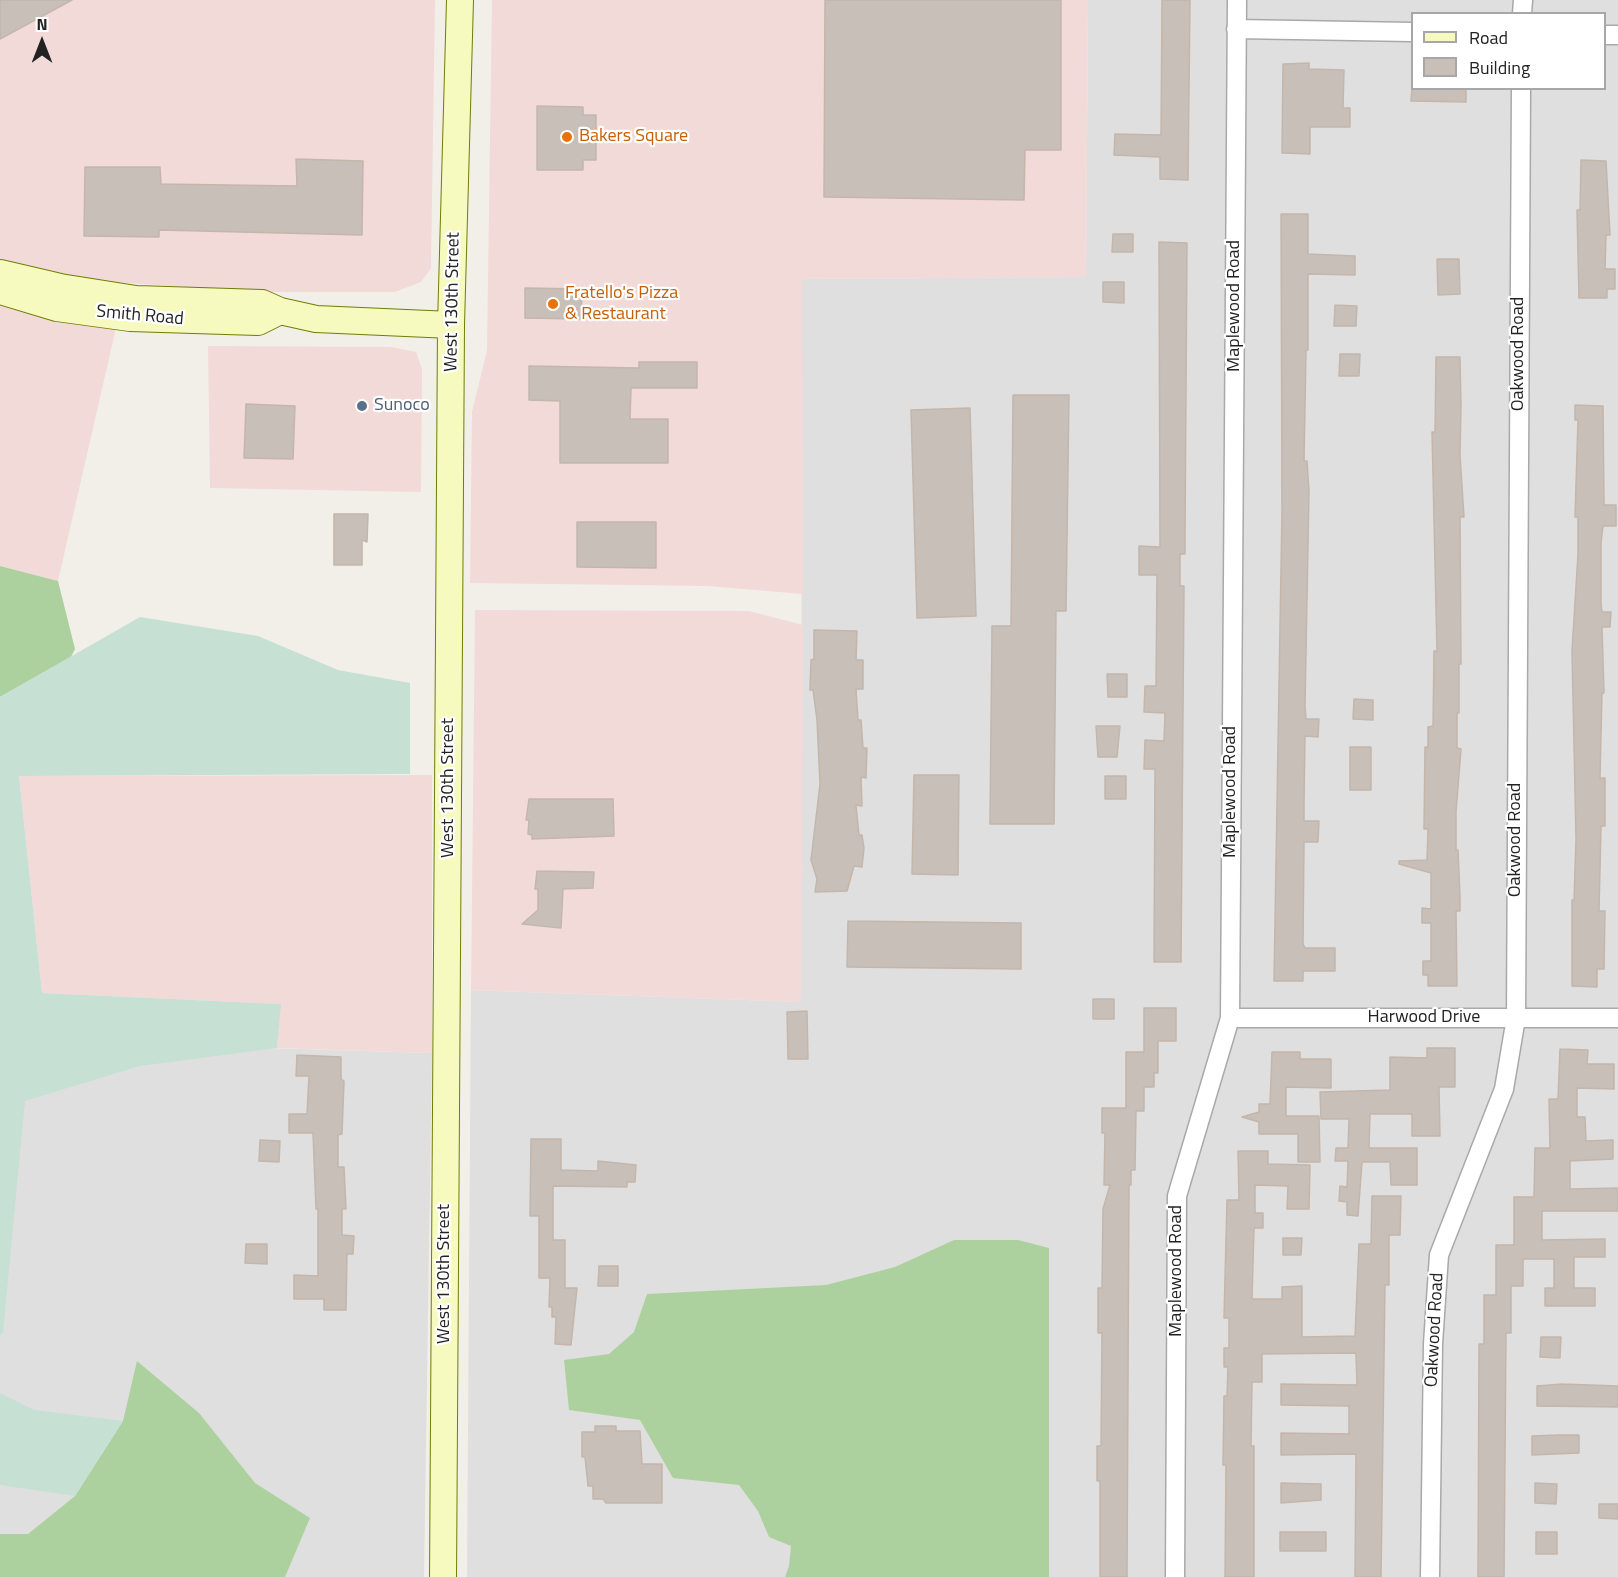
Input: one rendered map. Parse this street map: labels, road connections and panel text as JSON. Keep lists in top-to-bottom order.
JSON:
{
  "streets": {
    "main road": ["West 130th Street", "Smith Road"],
    "street": ["Maplewood Road", "Oakwood Road", "Harwood Drive"]
  },
  "crossings": [
    ["West 130th Street", "Smith Road"],
    ["Maplewood Road", "Harwood Drive"],
    ["Oakwood Road", "Harwood Drive"]
  ],
  "places": ["Bakers Square", "Fratello's Pizza & Restaurant", "Sunoco"],
  "legend": ["Road", "Building"],
  "north": "top"
}
